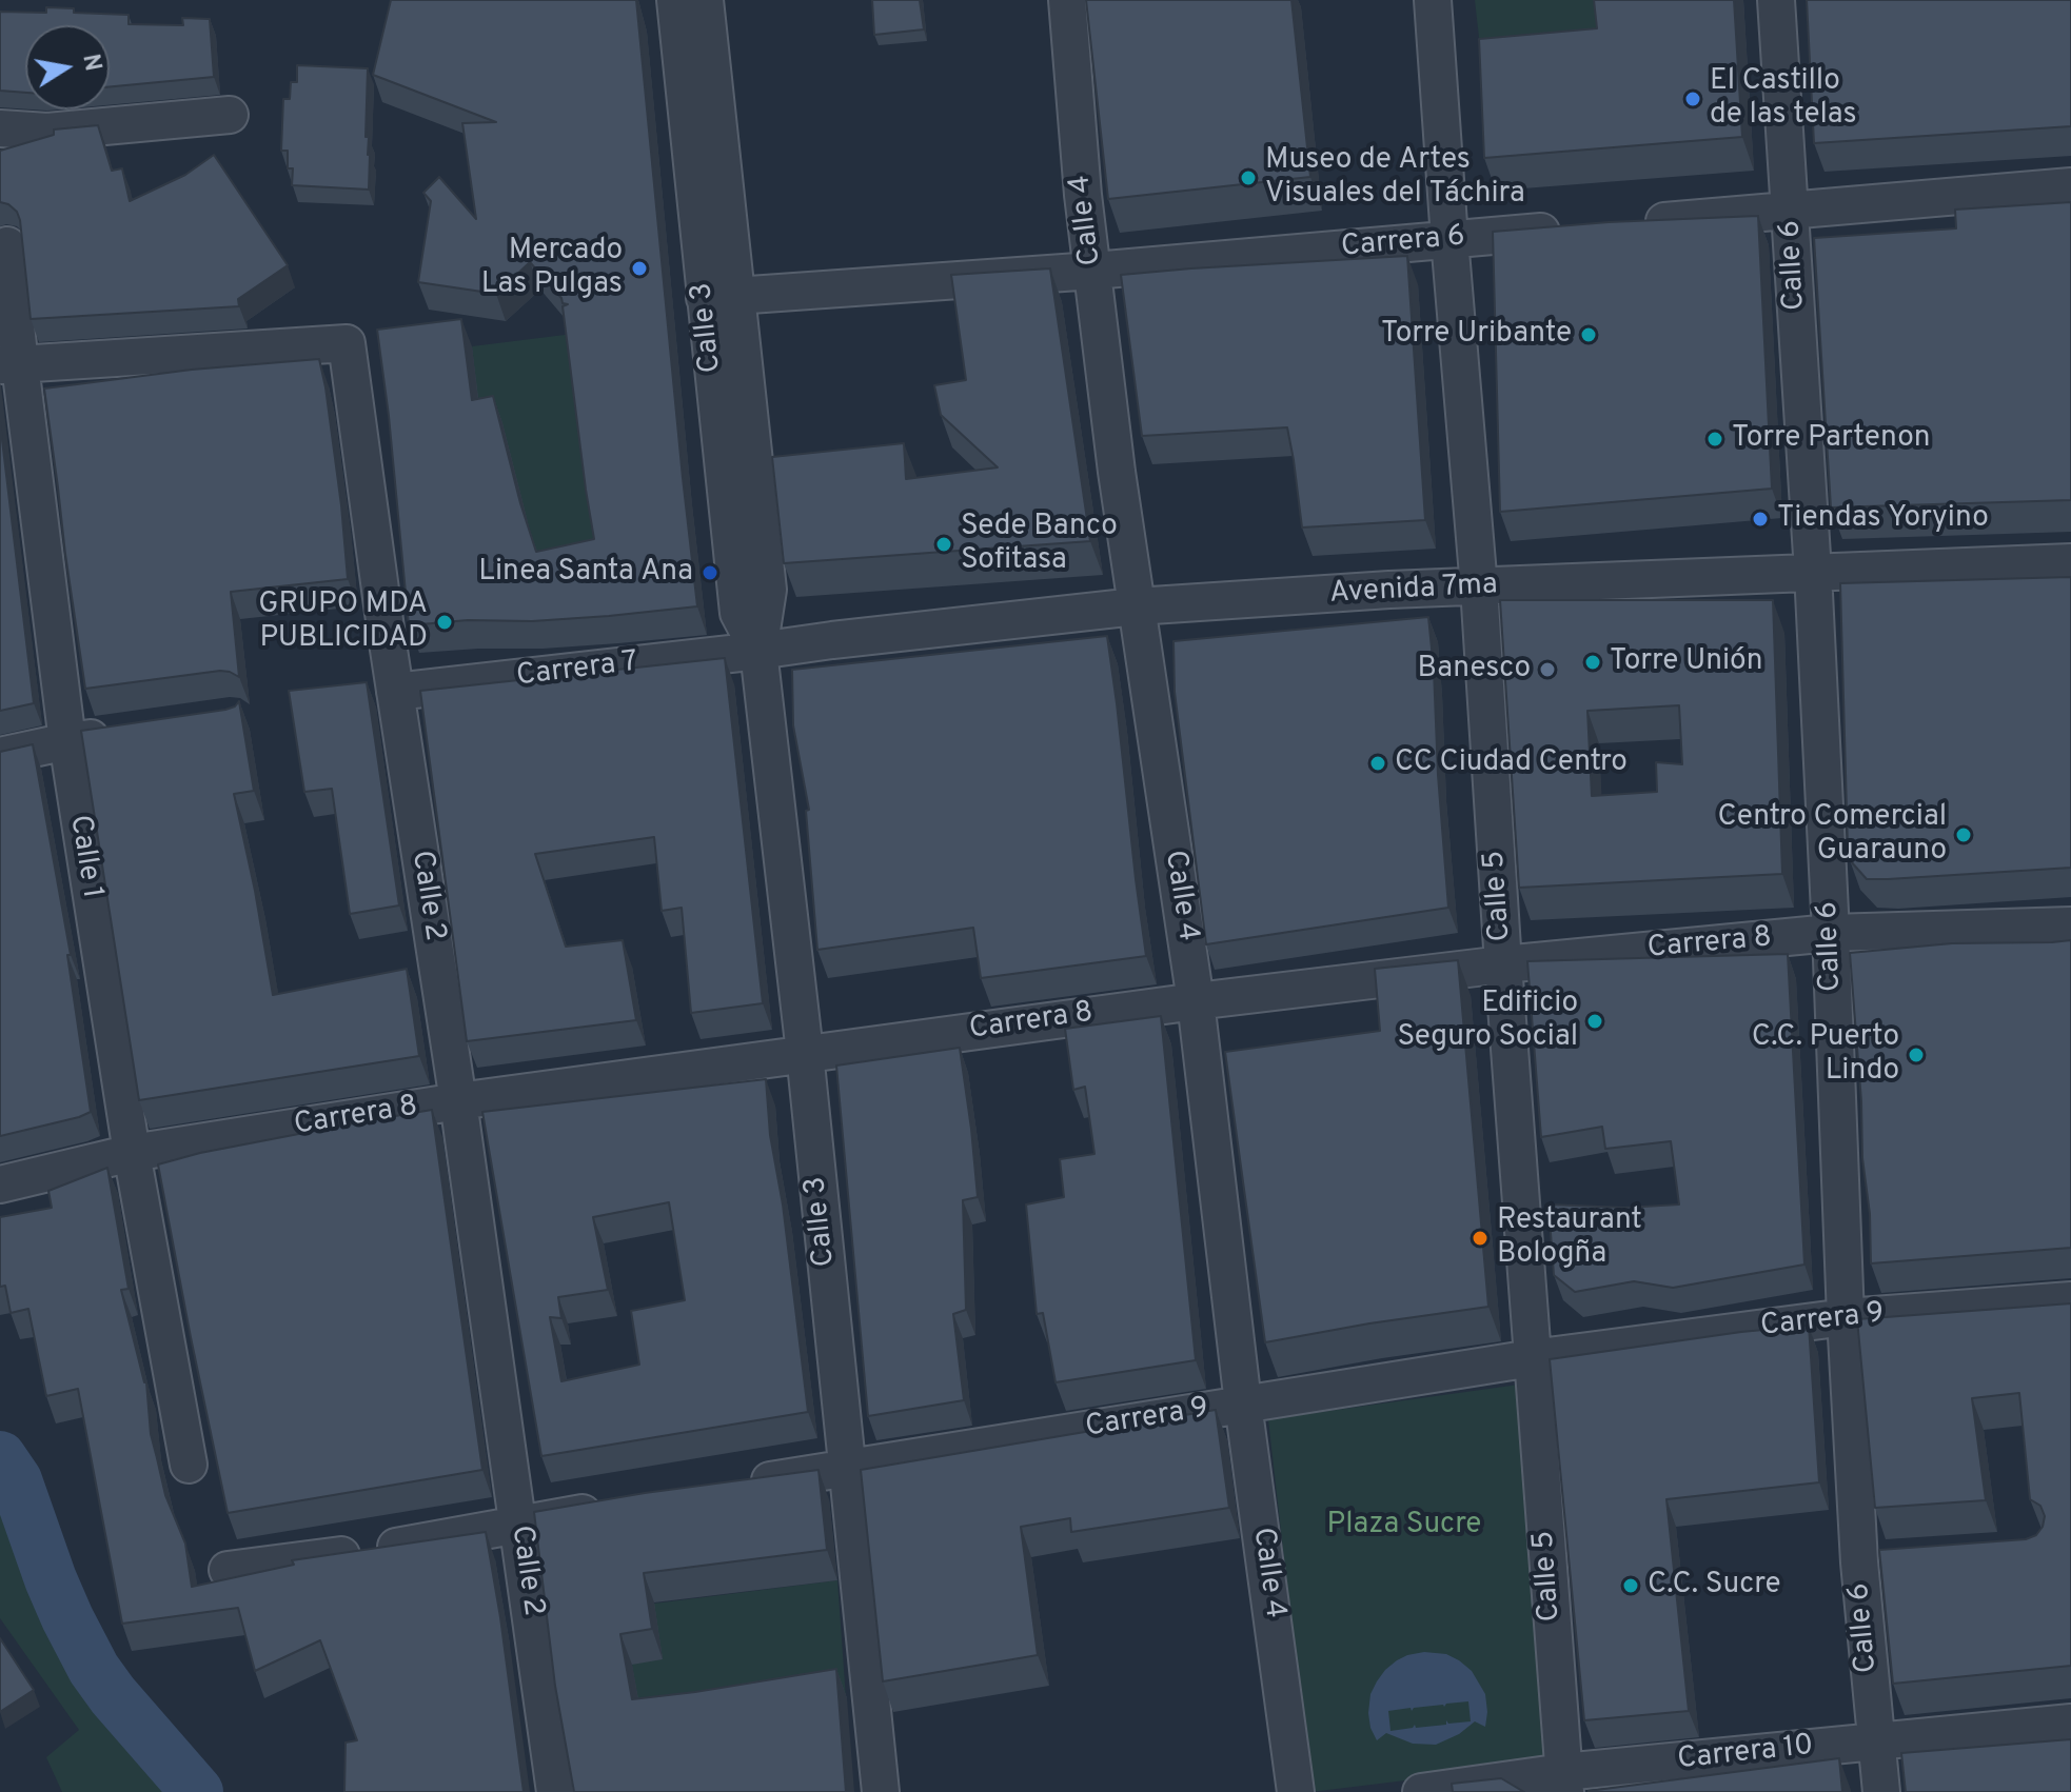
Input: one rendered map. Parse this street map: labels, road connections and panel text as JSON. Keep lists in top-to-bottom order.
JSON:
{
  "streets": {
    "street": [
      "Calle 4",
      "Carrera 6",
      "Calle 6",
      "Calle 3",
      "Avenida 7ma",
      "Carrera 7",
      "Calle 1",
      "Calle 2",
      "Calle 5",
      "Carrera 8",
      "Carrera 9",
      "Carrera 10"
    ]
  },
  "crossings": [
    ["Calle 4", "Carrera 6"],
    ["Calle 4", "Avenida 7ma"],
    ["Calle 4", "Carrera 8"],
    ["Calle 4", "Carrera 9"],
    ["Carrera 6", "Calle 3"],
    ["Carrera 6", "Calle 5"],
    ["Calle 6", "Avenida 7ma"],
    ["Calle 6", "Carrera 8"],
    ["Calle 6", "Carrera 9"],
    ["Calle 6", "Carrera 10"],
    ["Calle 3", "Avenida 7ma"],
    ["Calle 3", "Carrera 7"],
    ["Calle 3", "Carrera 8"],
    ["Calle 3", "Carrera 9"],
    ["Avenida 7ma", "Carrera 7"],
    ["Avenida 7ma", "Calle 5"],
    ["Carrera 7", "Calle 2"],
    ["Calle 1", "Calle 2"],
    ["Calle 1", "Carrera 8"],
    ["Calle 2", "Carrera 8"],
    ["Calle 5", "Carrera 8"],
    ["Calle 5", "Carrera 9"],
    ["Calle 5", "Carrera 10"]
  ],
  "parks": ["Plaza Sucre"],
  "places": [
    "El Castillo de las telas",
    "Museo de Artes Visuales del Táchira",
    "Mercado Las Pulgas",
    "Torre Uribante",
    "Torre Partenon",
    "Tiendas Yoryino",
    "Sede Banco Sofitasa",
    "Linea Santa Ana",
    "GRUPO MDA PUBLICIDAD",
    "Torre Unión",
    "Banesco",
    "CC Ciudad Centro",
    "Centro Comercial Guarauno",
    "Edificio Seguro Social",
    "C.C. Puerto Lindo",
    "Restaurant Bologña",
    "C.C. Sucre"
  ],
  "north": "right"
}
